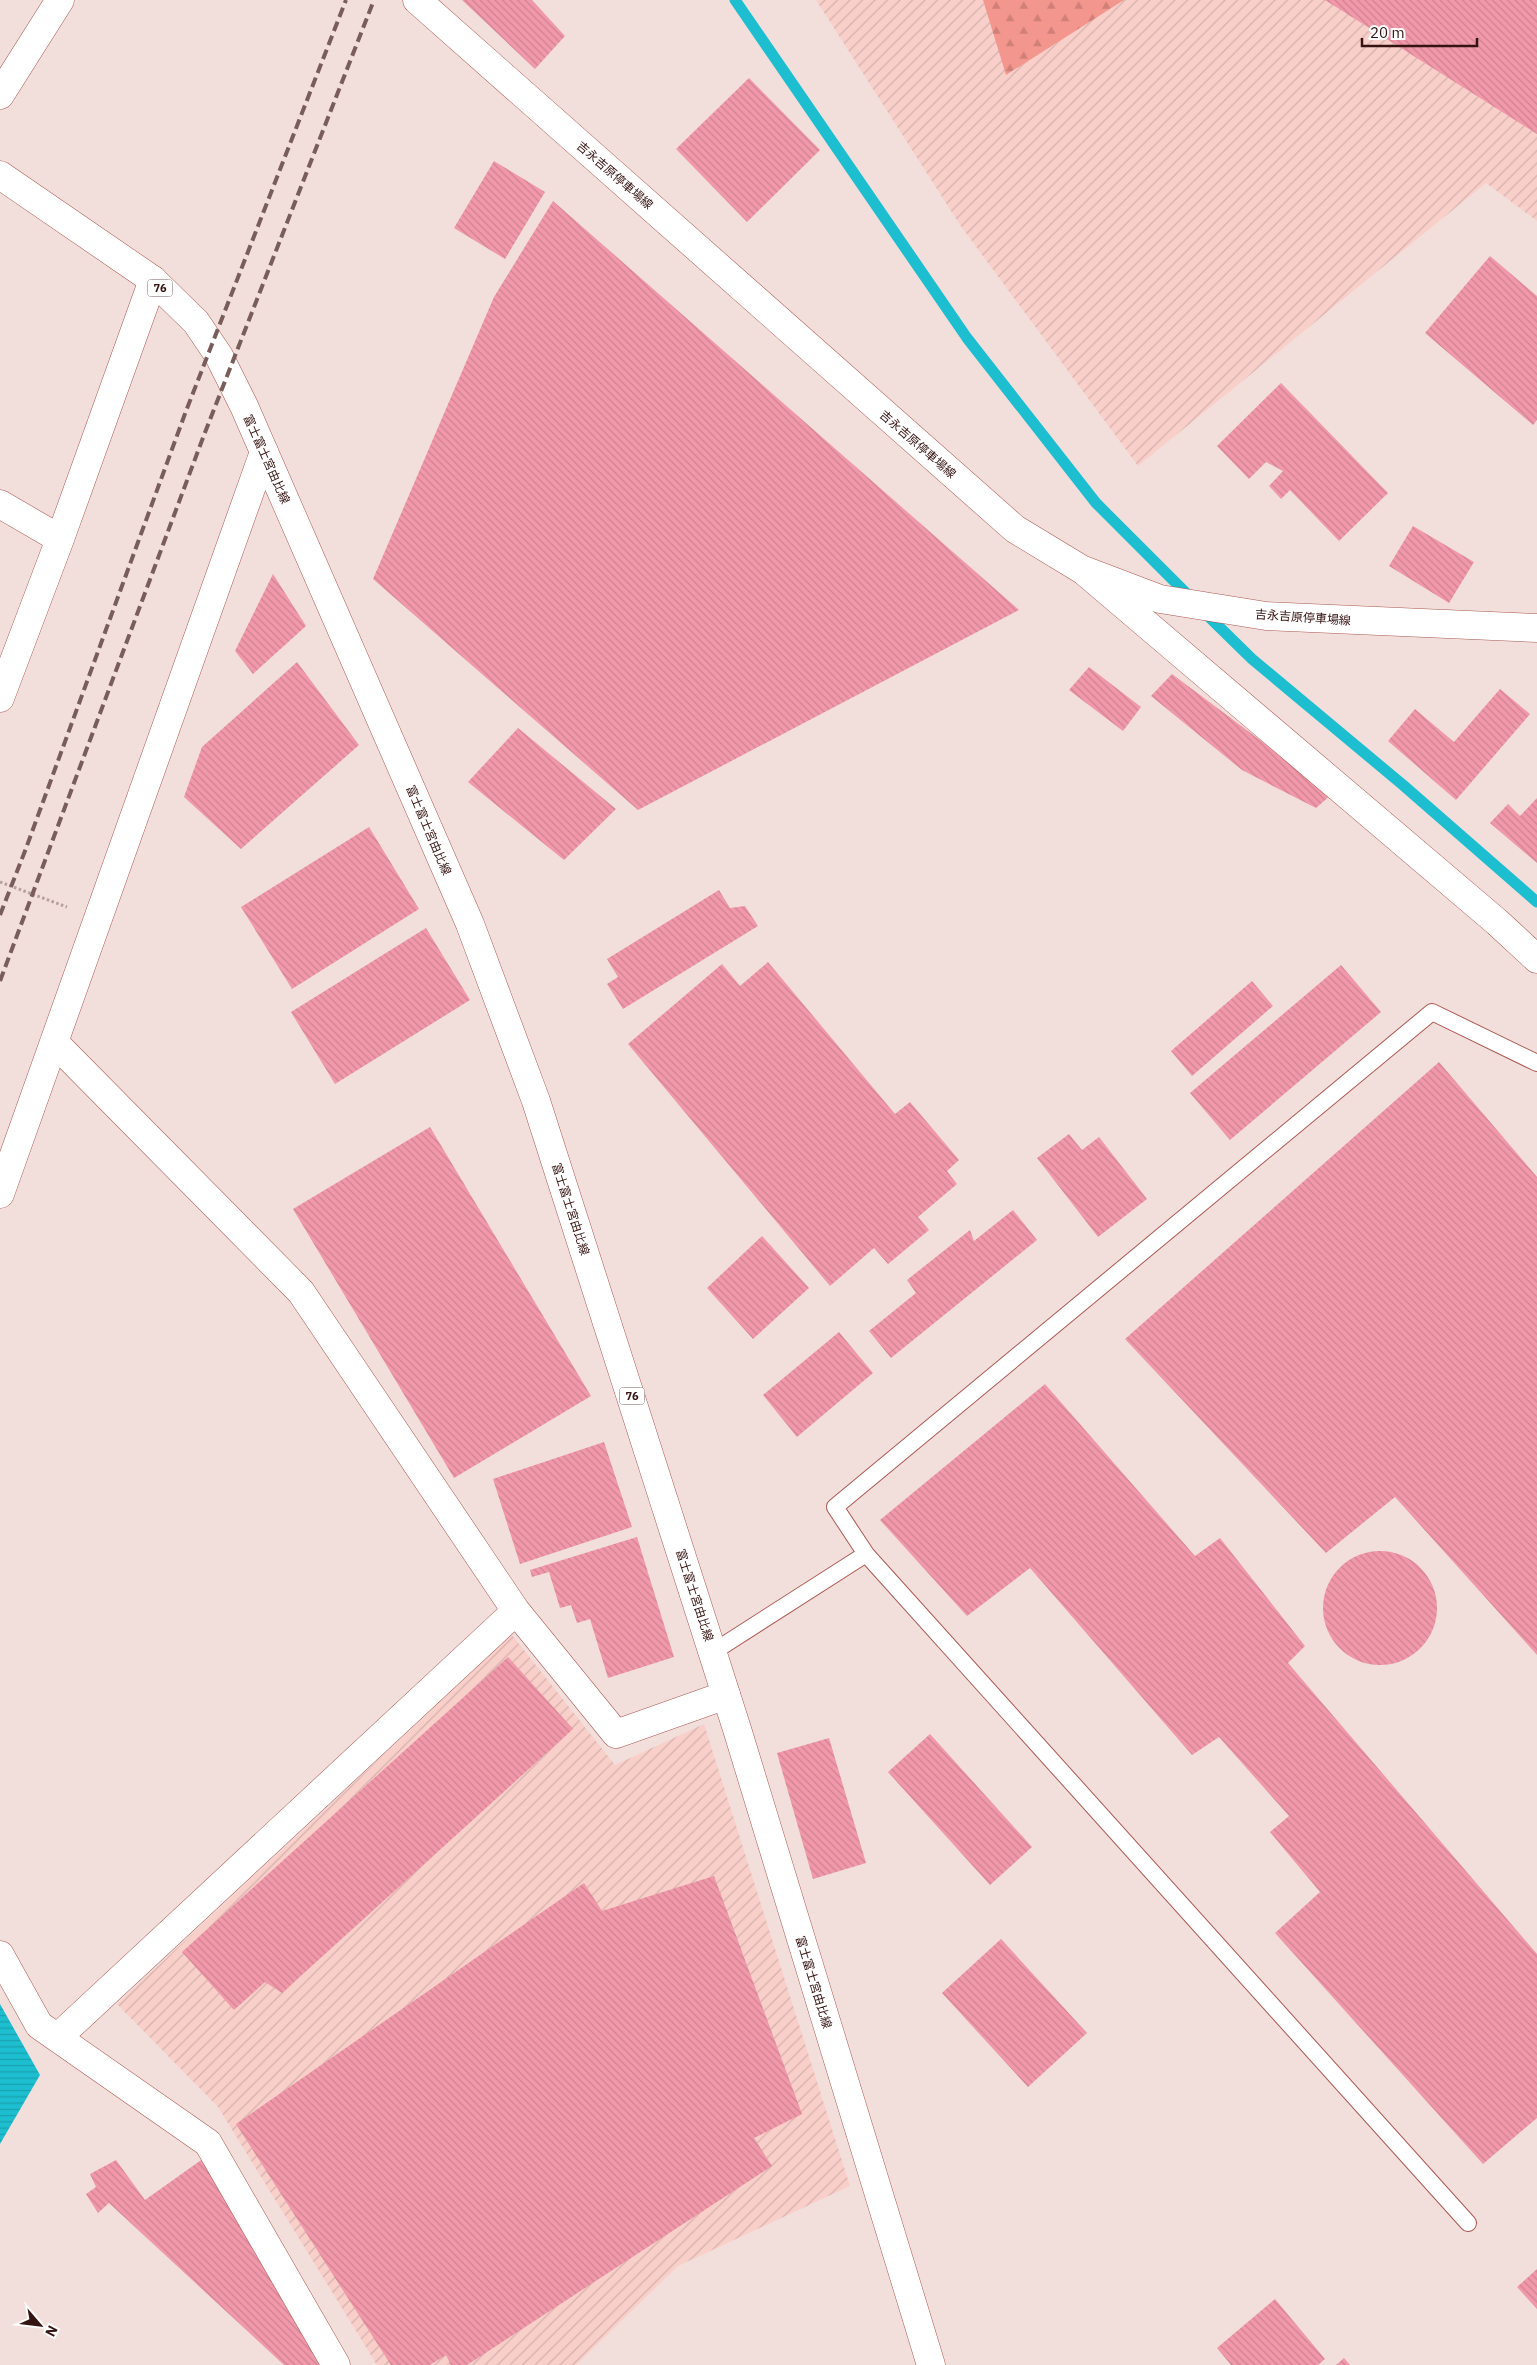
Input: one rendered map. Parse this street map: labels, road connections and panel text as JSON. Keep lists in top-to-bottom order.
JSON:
{
  "streets": {
    "street": ["吉永吉原停車場線", "76", "富士富士宮由比線"]
  },
  "scale_bar": "20 m",
  "north": "bottom right"
}
